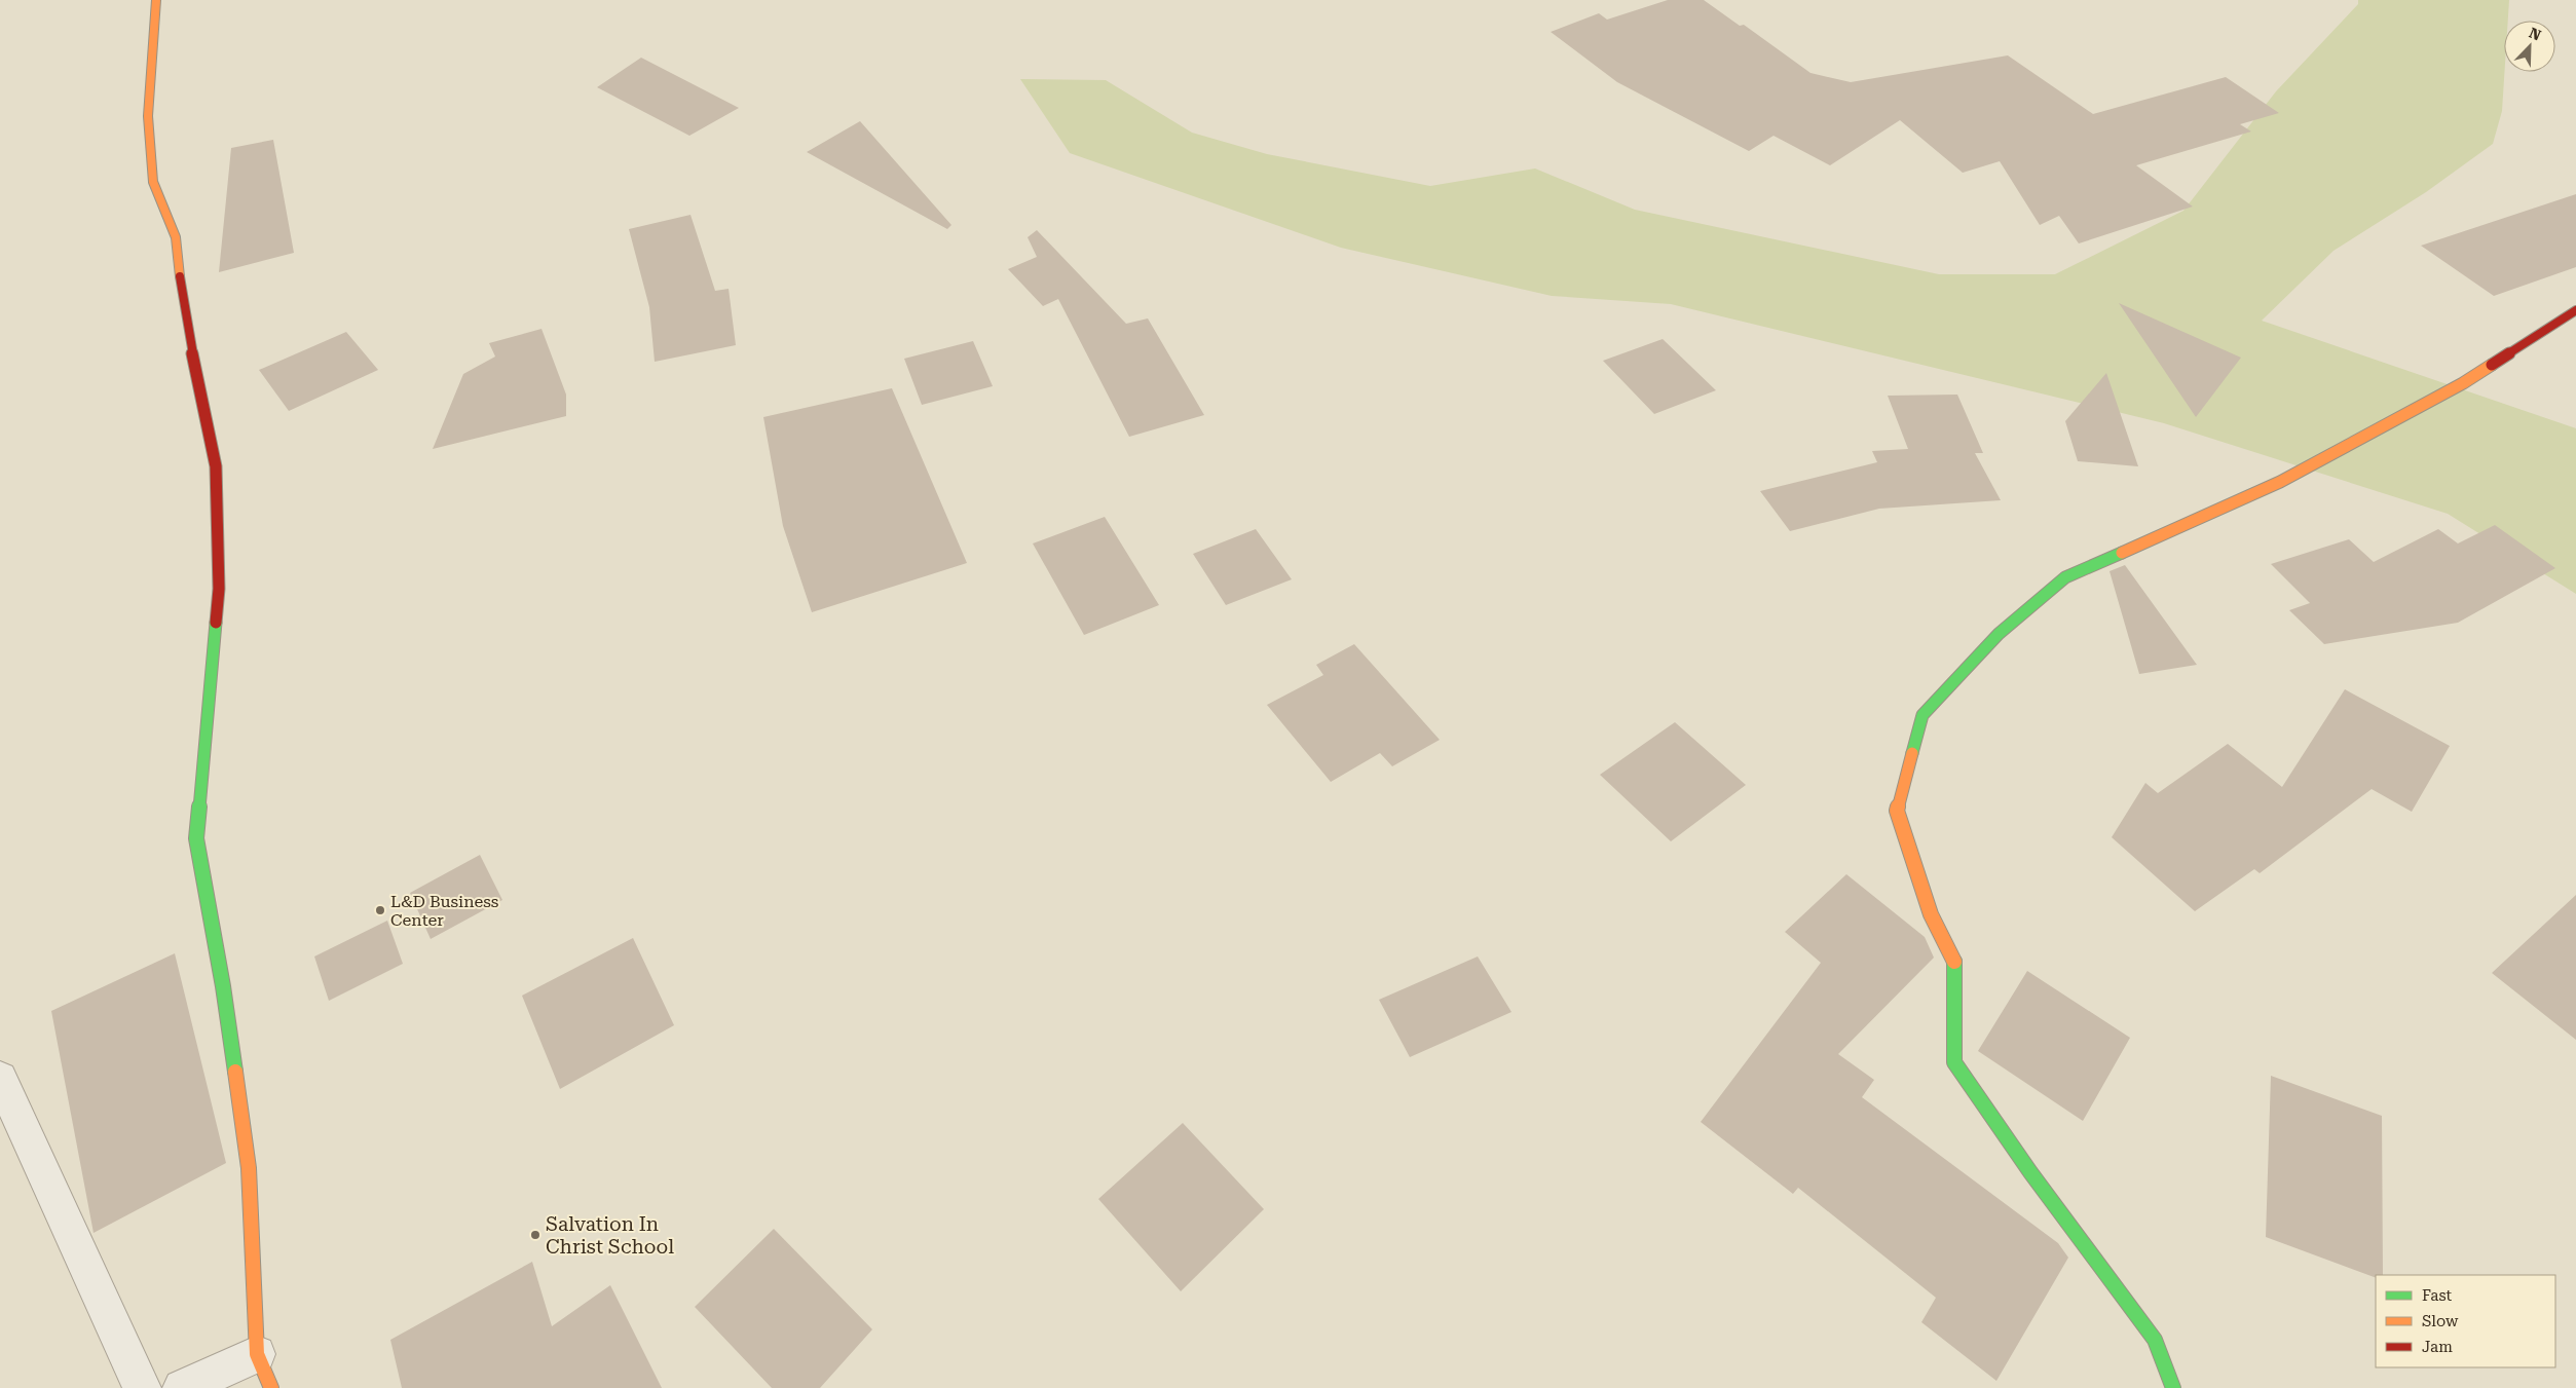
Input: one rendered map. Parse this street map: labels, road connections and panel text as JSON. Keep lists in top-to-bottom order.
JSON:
{
  "places": ["L&D Business Center", "Salvation In Christ School"],
  "legend": ["Fast", "Slow", "Jam"],
  "north": "top right"
}
